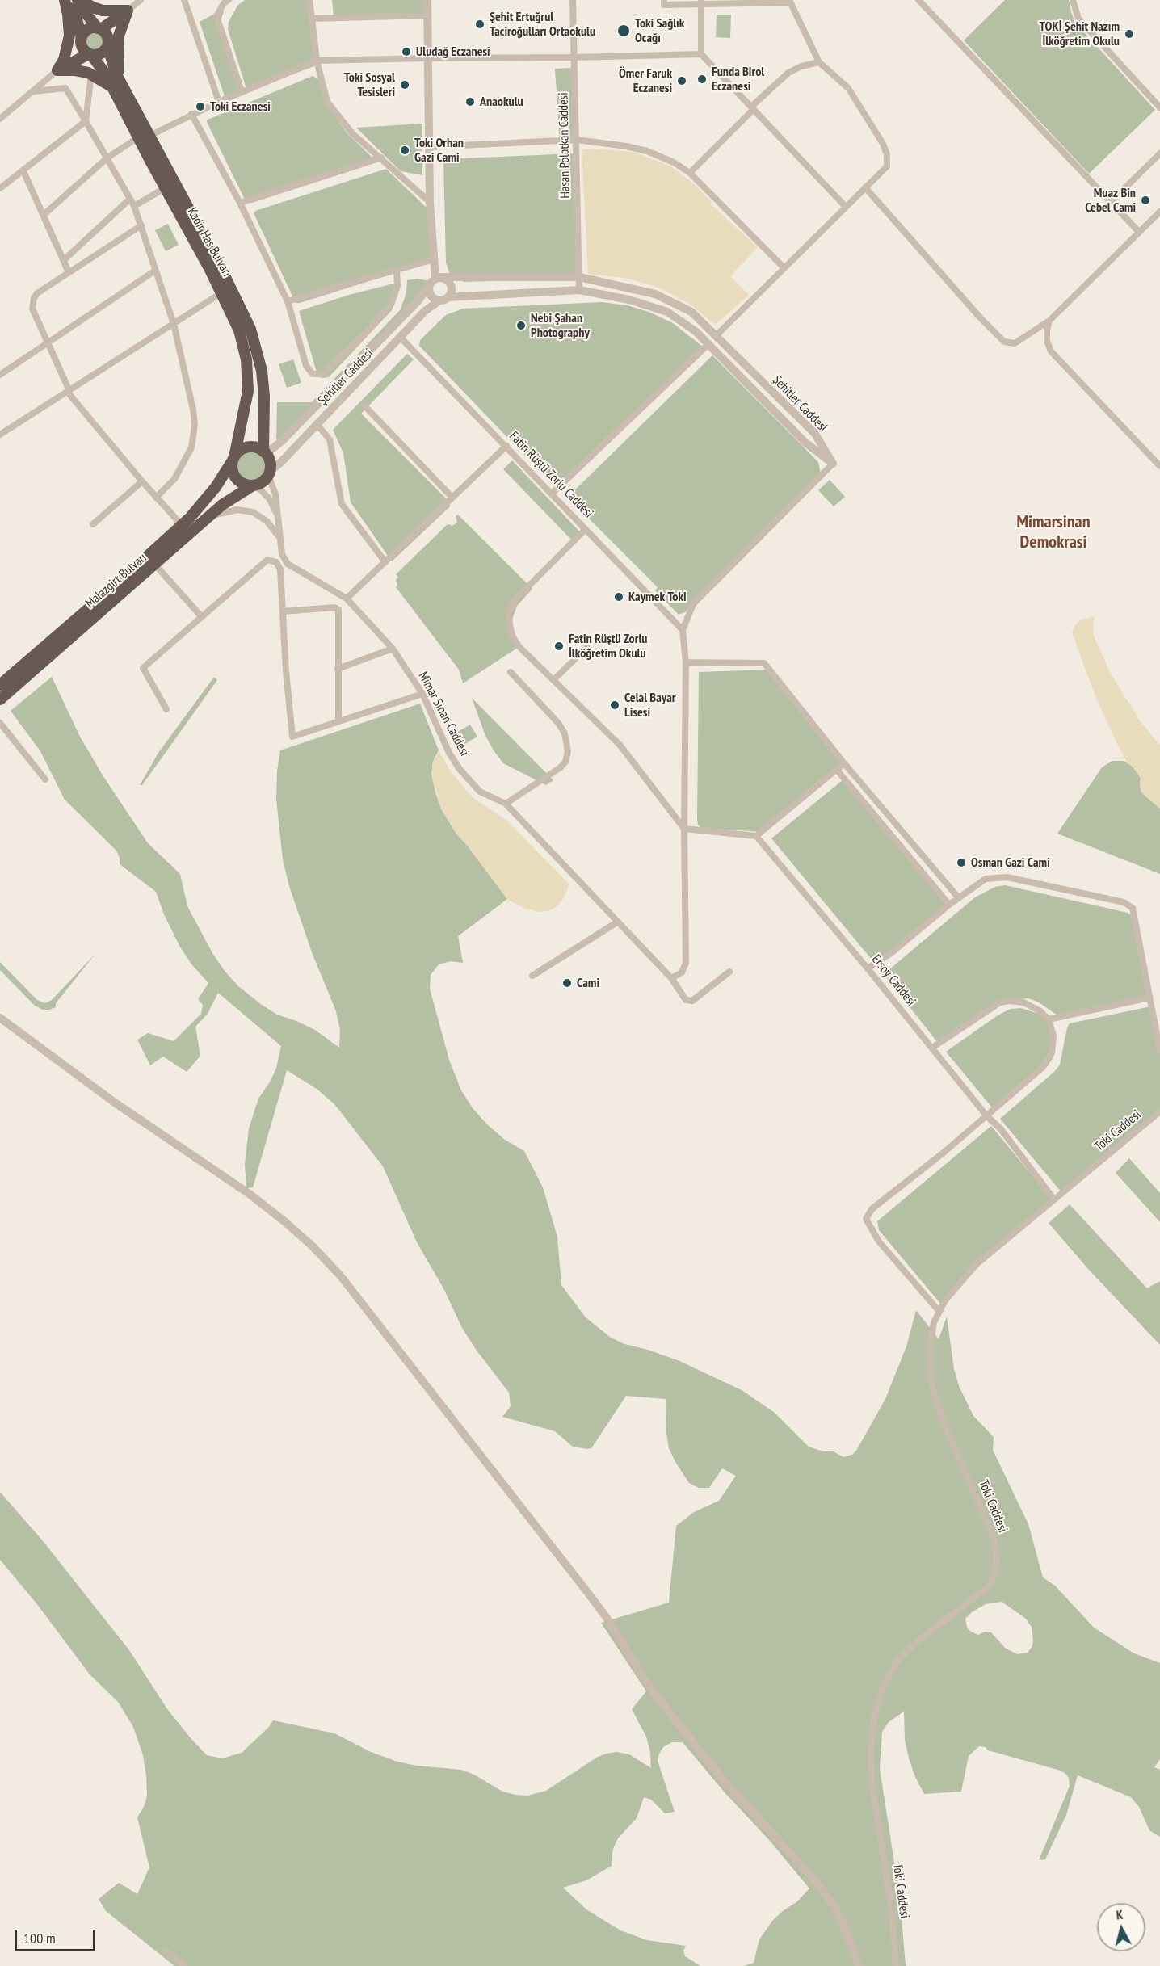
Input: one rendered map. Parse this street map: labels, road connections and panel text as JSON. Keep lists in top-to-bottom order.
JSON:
{
  "streets": {
    "highway": ["Kadir Has Bulvarı", "Malazgirt Bulvarı"],
    "street": [
      "Hasan Polatkan Caddesi",
      "Şehitler Caddesi",
      "Fatin Rüştü Zorlu Caddesi",
      "Mimar Sinan Caddesi",
      "Ersoy Caddesi",
      "Toki Caddesi"
    ]
  },
  "crossings": [
    ["Hasan Polatkan Caddesi", "Şehitler Caddesi"],
    ["Kadir Has Bulvarı", "Şehitler Caddesi"],
    ["Kadir Has Bulvarı", "Malazgirt Bulvarı"],
    ["Şehitler Caddesi", "Fatin Rüştü Zorlu Caddesi"],
    ["Şehitler Caddesi", "Malazgirt Bulvarı"],
    ["Ersoy Caddesi", "Toki Caddesi"]
  ],
  "districts": ["Mimarsinan Demokrasi"],
  "places": [
    "Şehit Ertuğrul Taciroğulları Ortaokulu",
    "Toki Sağlık Ocağı",
    "TOKİ Şehit Nazım İlköğretim Okulu",
    "Uludağ Eczanesi",
    "Funda Birol Eczanesi",
    "Ömer Faruk Eczanesi",
    "Toki Sosyal Tesisleri",
    "Anaokulu",
    "Toki Eczanesi",
    "Toki Orhan Gazi Cami",
    "Muaz Bin Cebel Cami",
    "Nebi Şahan Photography",
    "Kaymek Toki",
    "Fatin Rüştü Zorlu İlköğretim Okulu",
    "Celal Bayar Lisesi",
    "Osman Gazi Cami",
    "Cami"
  ],
  "scale_bar": "100 m",
  "north": "top"
}
